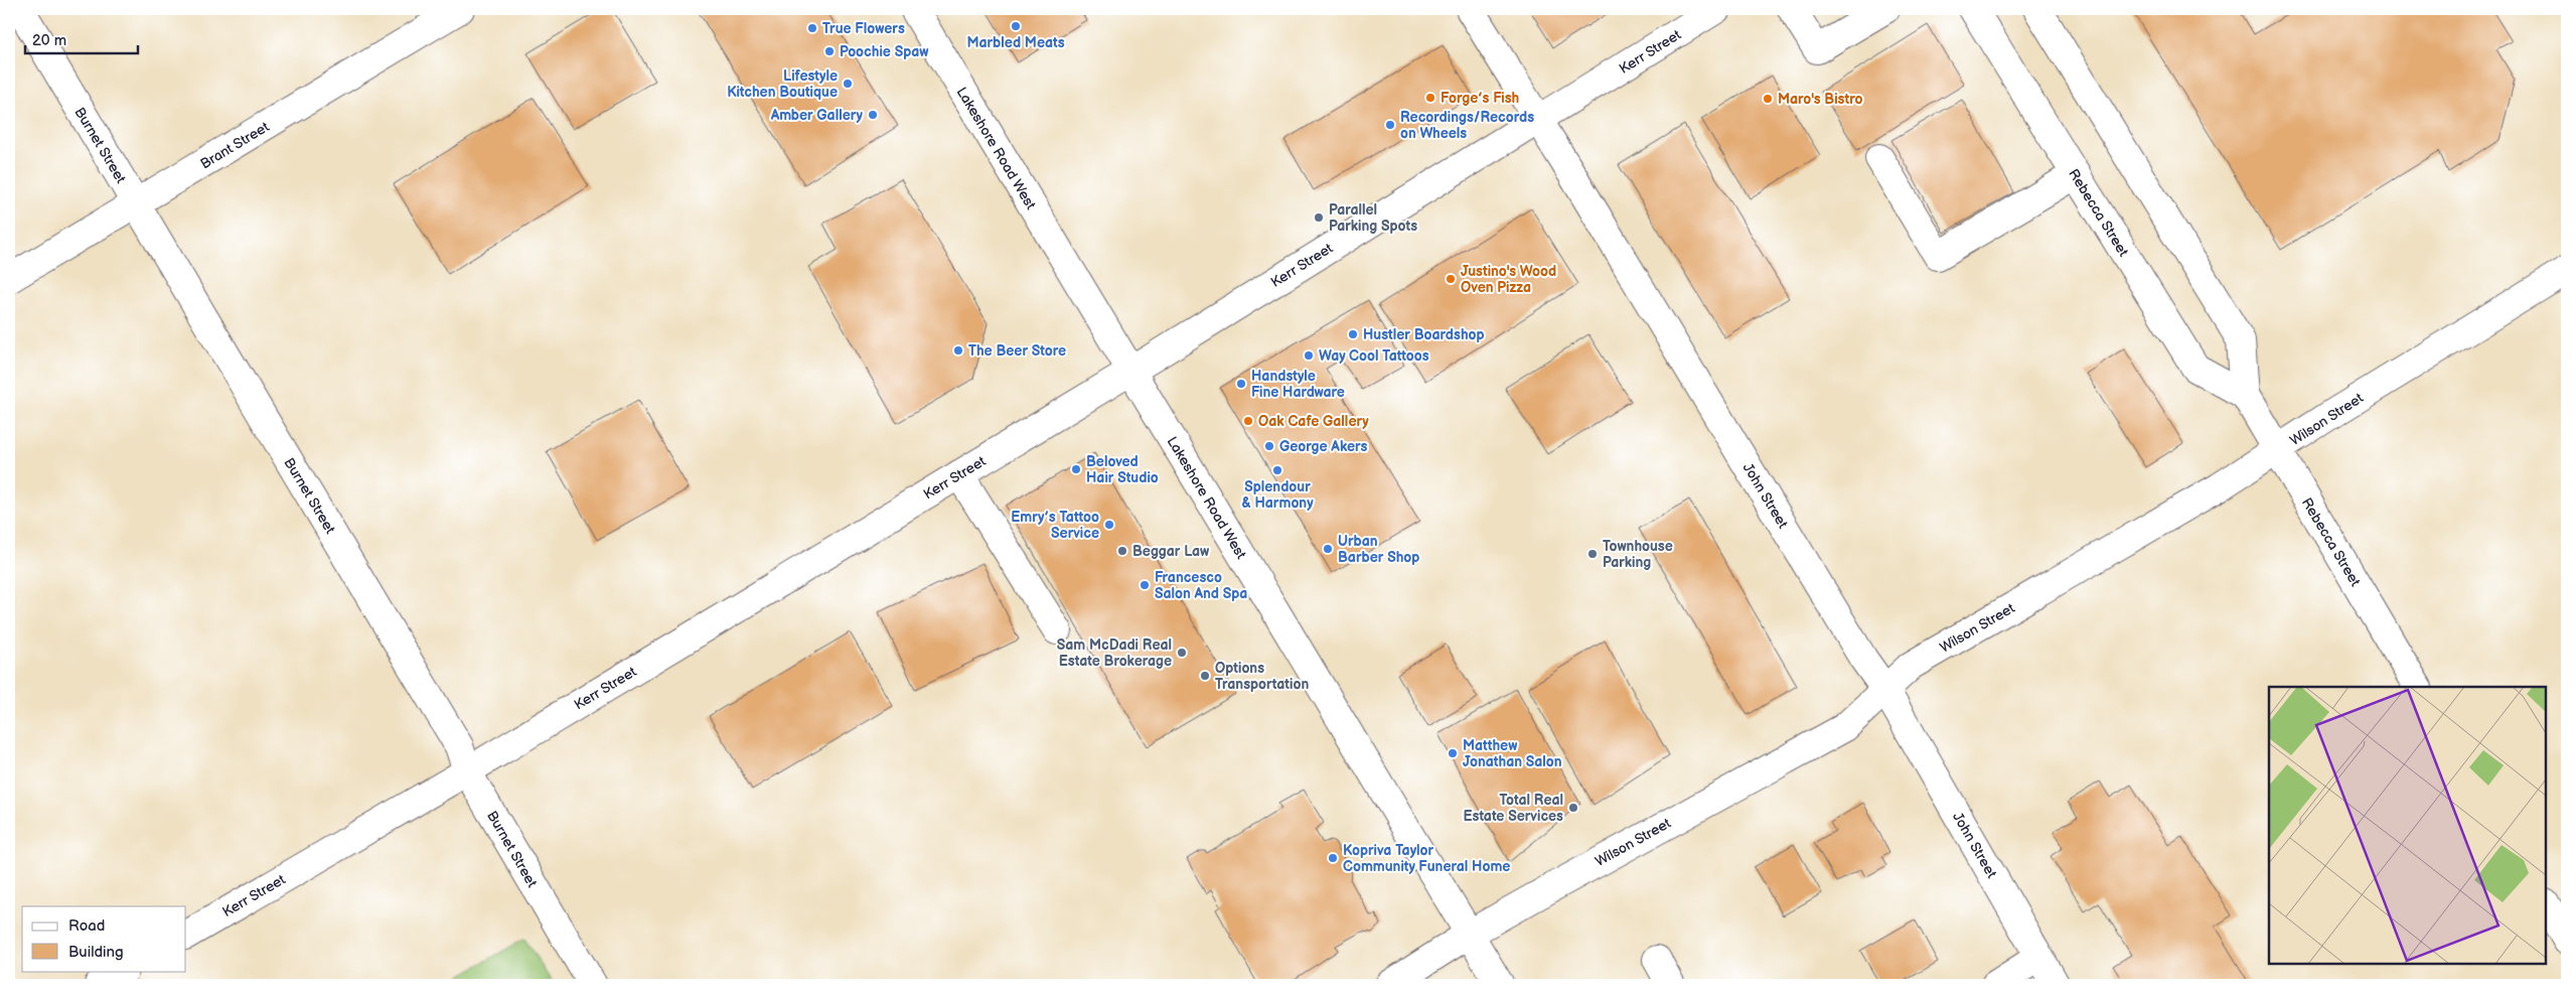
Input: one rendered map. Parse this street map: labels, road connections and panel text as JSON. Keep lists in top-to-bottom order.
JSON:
{
  "streets": {
    "street": [
      "Kerr Street",
      "Burnet Street",
      "Brant Street",
      "Lakeshore Road West",
      "Rebecca Street",
      "Wilson Street",
      "John Street"
    ]
  },
  "crossings": [
    ["Kerr Street", "Burnet Street"],
    ["Kerr Street", "Lakeshore Road West"],
    ["Kerr Street", "John Street"],
    ["Burnet Street", "Brant Street"],
    ["Lakeshore Road West", "Wilson Street"],
    ["Rebecca Street", "Wilson Street"],
    ["Wilson Street", "John Street"]
  ],
  "places": [
    "Marbled Meats",
    "True Flowers",
    "Poochie Spaw",
    "Lifestyle Kitchen Boutique",
    "Forge’s Fish",
    "Maro's Bistro",
    "Amber Gallery",
    "Recordings/Records on Wheels",
    "Parallel Parking Spots",
    "Justino's Wood Oven Pizza",
    "Hustler Boardshop",
    "The Beer Store",
    "Way Cool Tattoos",
    "Handstyle Fine Hardware",
    "Oak Cafe Gallery",
    "George Akers",
    "Beloved Hair Studio",
    "Splendour & Harmony",
    "Emry’s Tattoo Service",
    "Urban Barber Shop",
    "Beggar Law",
    "Townhouse Parking",
    "Francesco Salon And Spa",
    "Sam McDadi Real Estate Brokerage",
    "Options Transportation",
    "Matthew Jonathan Salon",
    "Total Real Estate Services",
    "Kopriva Taylor Community Funeral Home"
  ],
  "legend": ["Road", "Building"],
  "scale_bar": "20 m"
}
